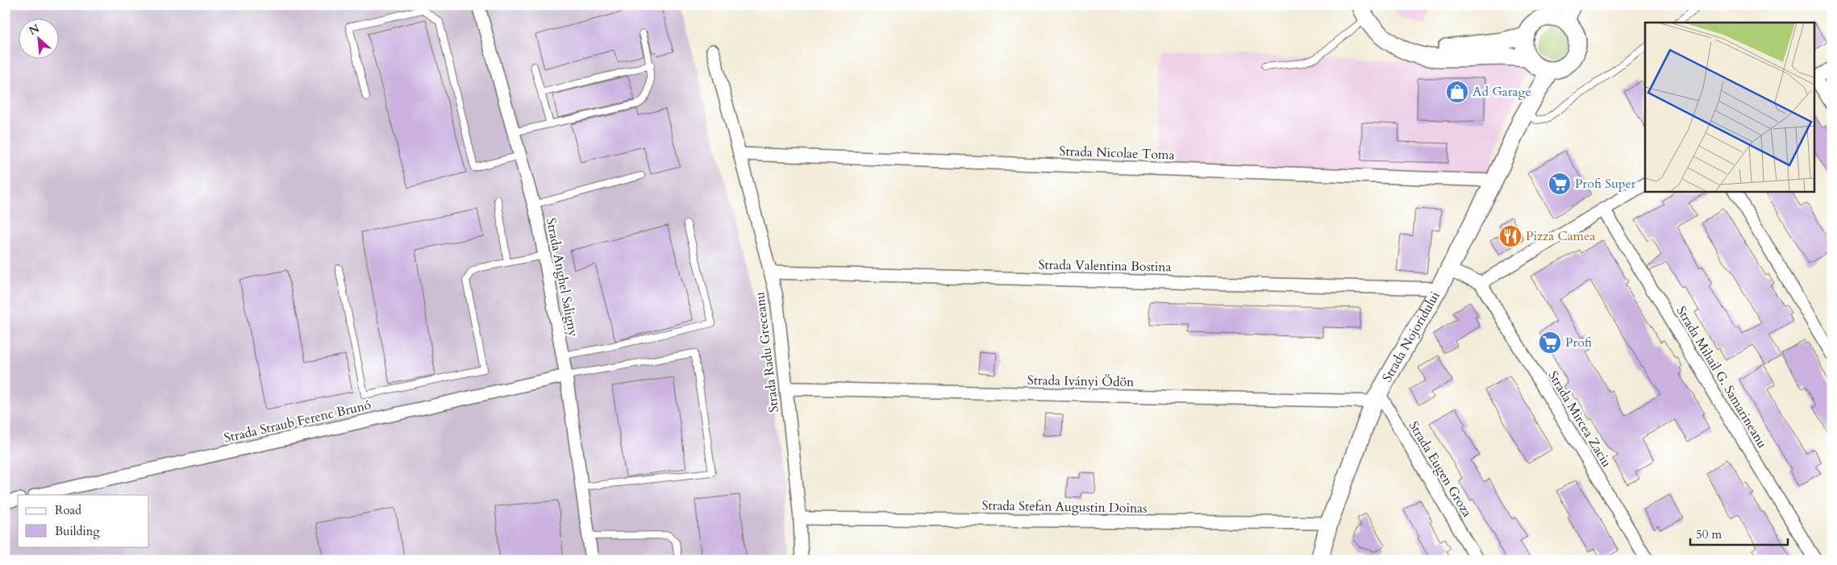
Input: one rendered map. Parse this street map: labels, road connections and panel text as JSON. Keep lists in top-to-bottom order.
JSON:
{
  "streets": {
    "main road": ["Strada Nojoridului"],
    "street": [
      "Strada Nicolae Toma",
      "Strada Valentina Bostina",
      "Strada Anghel Saligny",
      "Strada Radu Greceanu",
      "Strada Mihail G. Samarineanu",
      "Strada Iványi Ödön",
      "Strada Mircea Zaciu",
      "Strada Straub Ferenc Brunó",
      "Strada Eugen Groza",
      "Strada Stefan Augustin Doinas"
    ]
  },
  "crossings": [
    ["Strada Nicolae Toma", "Strada Nojoridului"],
    ["Strada Nicolae Toma", "Strada Radu Greceanu"],
    ["Strada Valentina Bostina", "Strada Nojoridului"],
    ["Strada Valentina Bostina", "Strada Radu Greceanu"],
    ["Strada Anghel Saligny", "Strada Straub Ferenc Brunó"],
    ["Strada Nojoridului", "Strada Iványi Ödön"],
    ["Strada Nojoridului", "Strada Eugen Groza"],
    ["Strada Nojoridului", "Strada Stefan Augustin Doinas"],
    ["Strada Radu Greceanu", "Strada Iványi Ödön"],
    ["Strada Radu Greceanu", "Strada Stefan Augustin Doinas"],
    ["Strada Iványi Ödön", "Strada Eugen Groza"]
  ],
  "places": {
    "shop": ["Ad Garage"],
    "supermarket": ["Profi Super", "Profi"],
    "restaurant": ["Pizza Camea"]
  },
  "legend": ["Road", "Building"],
  "scale_bar": "50 m",
  "north": "top left"
}
